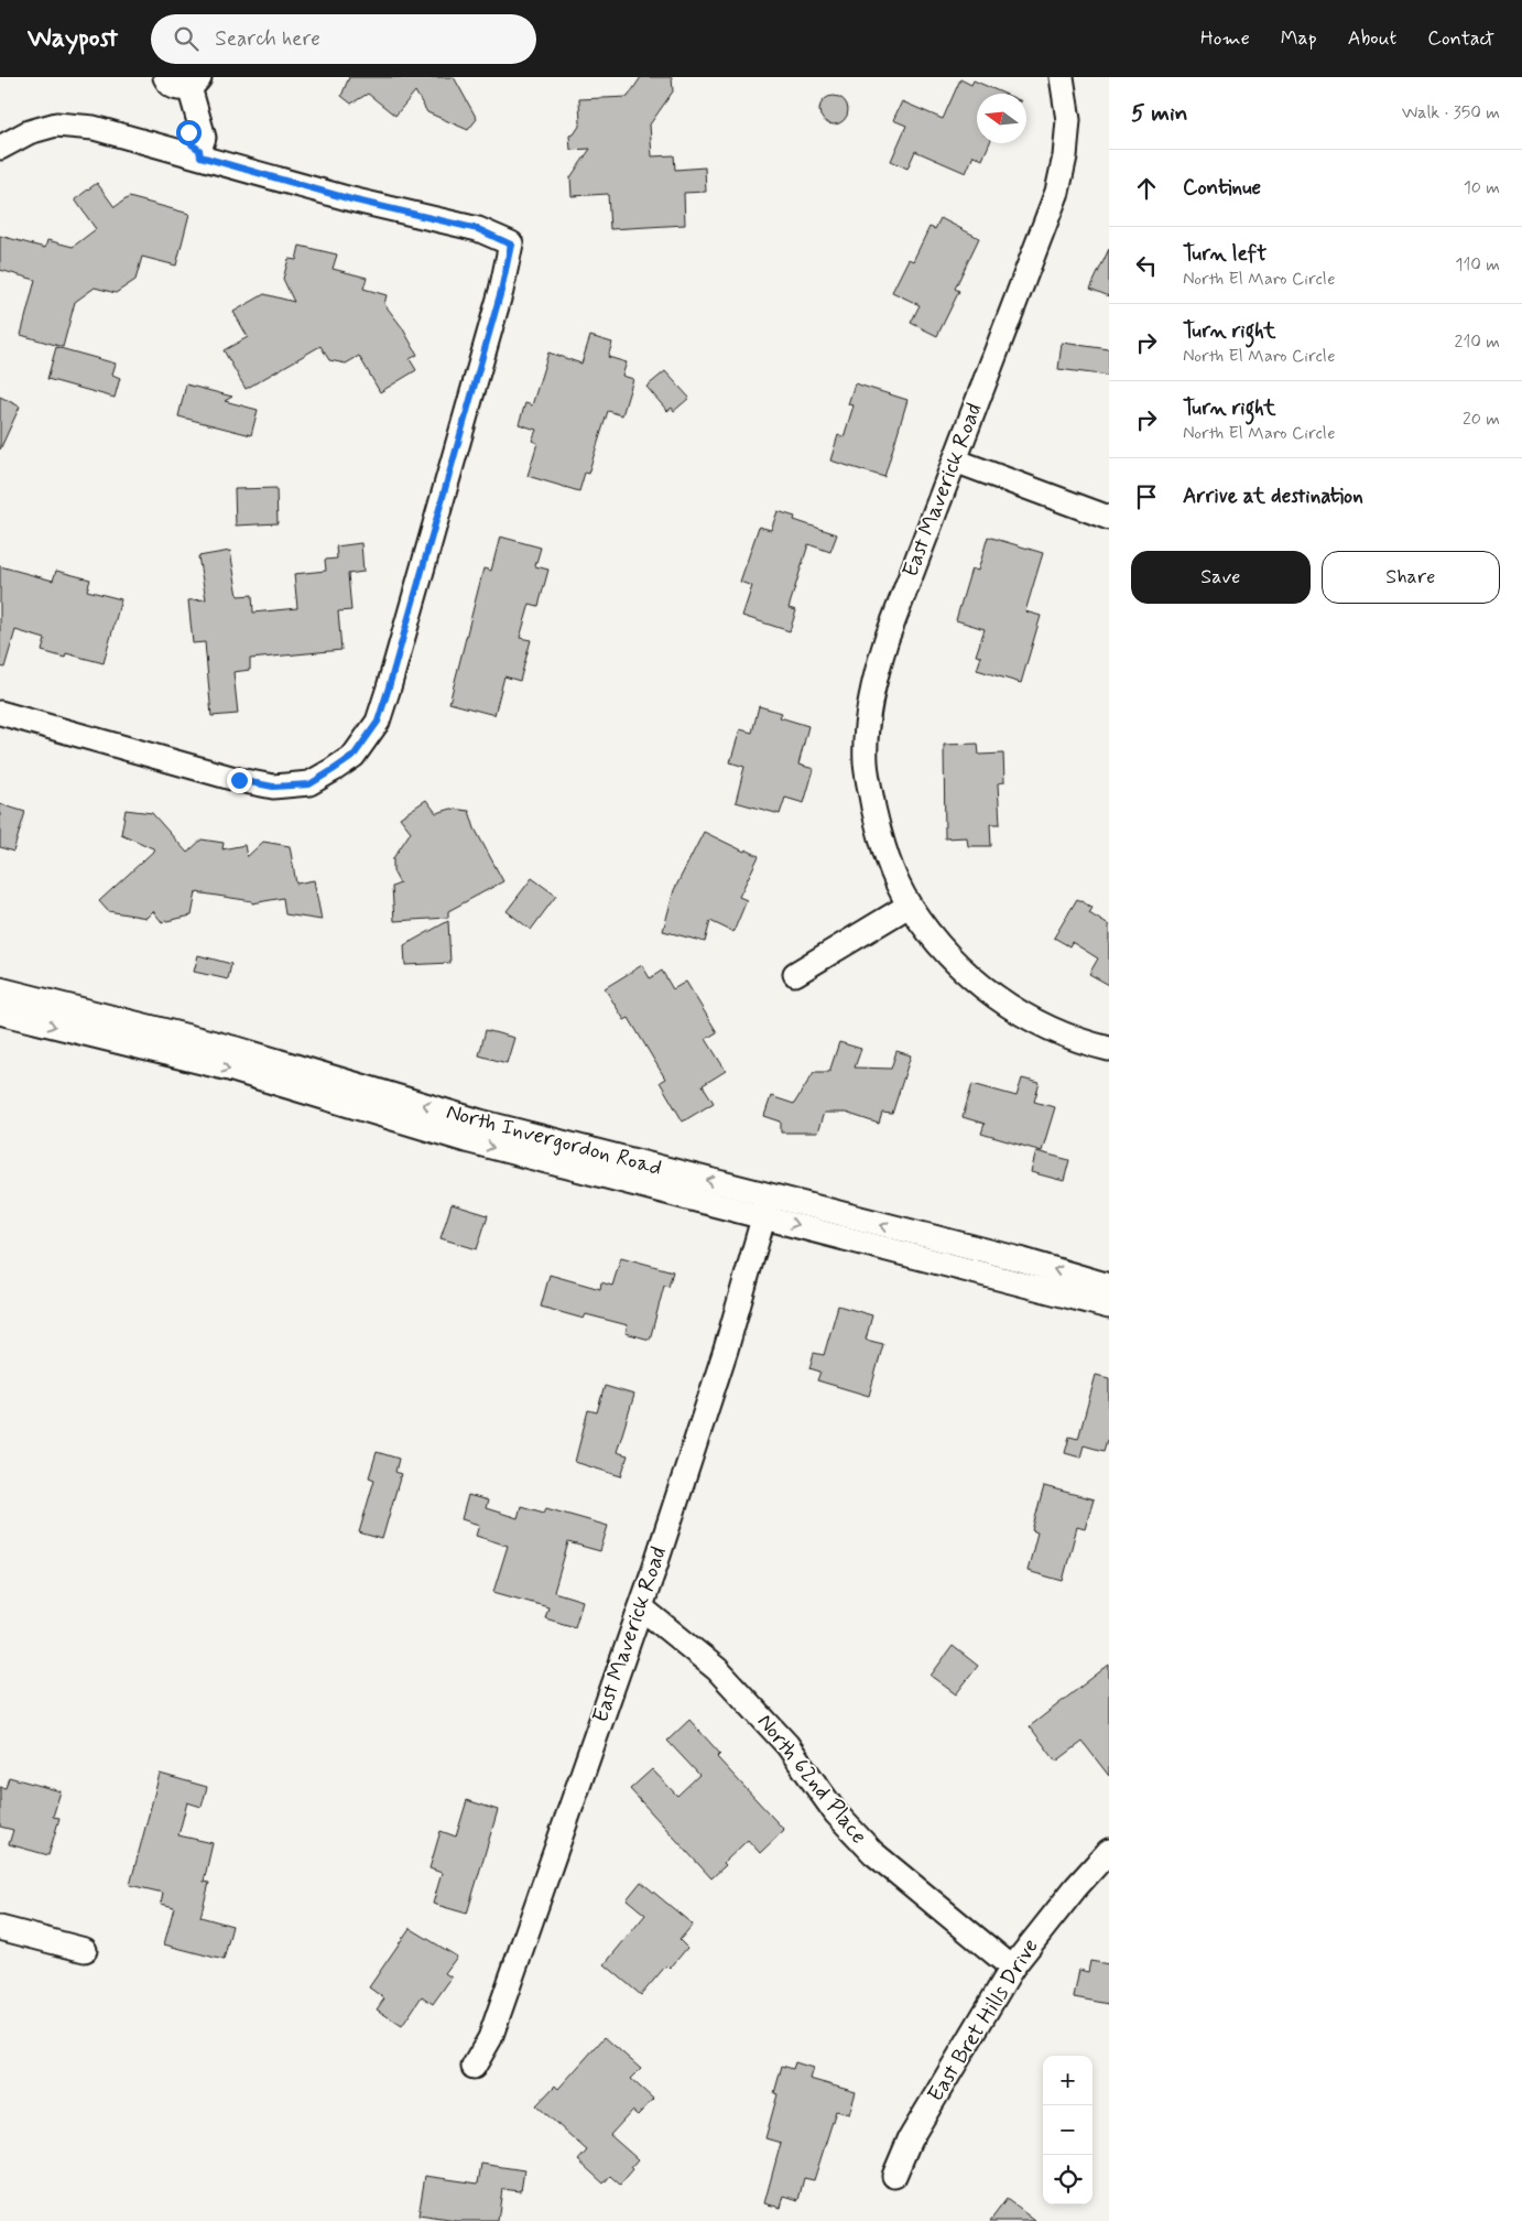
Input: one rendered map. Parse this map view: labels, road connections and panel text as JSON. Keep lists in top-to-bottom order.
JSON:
{
  "streets": {
    "street": [
      "East Maverick Road",
      "North Invergordon Road",
      "North 62nd Place",
      "East Bret Hills Drive"
    ]
  },
  "crossings": [
    ["East Maverick Road", "North Invergordon Road"],
    ["East Maverick Road", "North 62nd Place"],
    ["North 62nd Place", "East Bret Hills Drive"]
  ],
  "north": "left",
  "page": {
    "header": "Waypost",
    "search": "Search here",
    "nav": [
      "Home",
      "Map",
      "About",
      "Contact"
    ],
    "heading": ["5 min", "Walk · 350 m"],
    "list": [
      ["Continue", "10 m"],
      ["Turn left", "North El Maro Circle", "110 m"],
      ["Turn right", "North El Maro Circle", "210 m"],
      ["Turn right", "North El Maro Circle", "20 m"],
      "Arrive at destination"
    ],
    "buttons": ["Save", "Share"],
    "map_buttons": ["+", "−"]
  }
}
